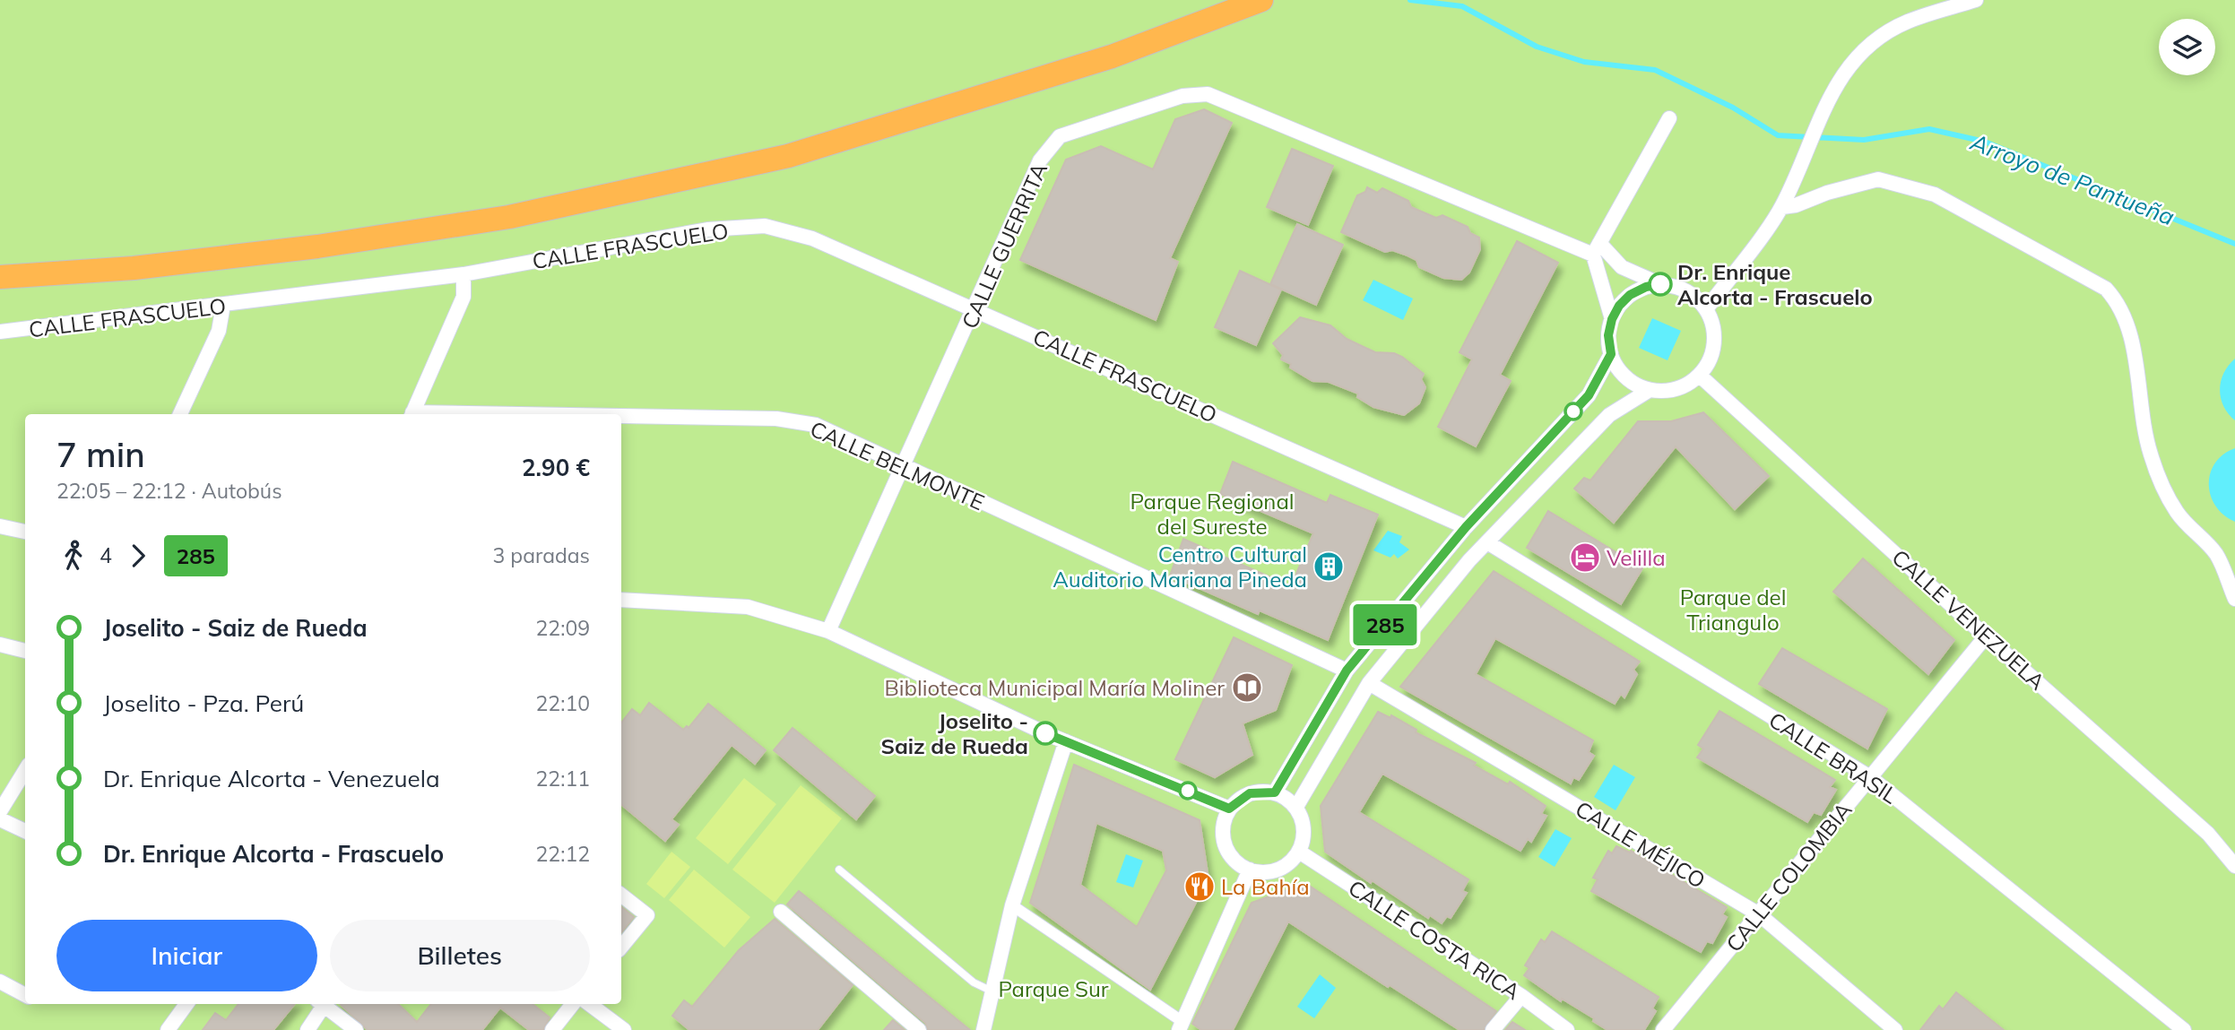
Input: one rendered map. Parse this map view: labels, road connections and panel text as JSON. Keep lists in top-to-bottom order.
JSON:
{
  "streets": {
    "street": [
      "CALLE FRASCUELO",
      "CALLE GUERRITA",
      "CALLE BELMONTE",
      "CALLE VENEZUELA",
      "CALLE BRASIL",
      "CALLE MÉJICO",
      "CALLE COLOMBIA",
      "CALLE COSTA RICA"
    ]
  },
  "crossings": [
    ["CALLE FRASCUELO", "CALLE GUERRITA"],
    ["CALLE GUERRITA", "CALLE BELMONTE"],
    ["CALLE GUERRITA", "CALLE VENEZUELA"],
    ["CALLE VENEZUELA", "CALLE COLOMBIA"],
    ["CALLE BRASIL", "CALLE COLOMBIA"],
    ["CALLE MÉJICO", "CALLE COLOMBIA"]
  ],
  "water": ["Arroyo de Pantueña"],
  "parks": ["Parque Regional del Sureste", "Parque del Triangulo", "Parque Sur"],
  "places": {
    "other": ["Dr. Enrique Alcorta - Frascuelo", "Joselito - Saiz de Rueda"],
    "hotel": ["Velilla"],
    "building": ["Centro Cultural Auditorio Mariana Pineda"],
    "library": ["Biblioteca Municipal María Moliner"],
    "restaurant": ["La Bahía"]
  },
  "lines": ["bus line 285"],
  "page": {
    "on_map": "285",
    "heading": ["7 min", "22:05 – 22:12 · Autobús", "2.90 €"],
    "legs": ["4", "285", "3 paradas"],
    "list": [
      {
        "name": "Joselito - Saiz de Rueda",
        "value": "22:09"
      },
      {
        "name": "Joselito - Pza. Perú",
        "value": "22:10"
      },
      {
        "name": "Dr. Enrique Alcorta - Venezuela",
        "value": "22:11"
      },
      {
        "name": "Dr. Enrique Alcorta - Frascuelo",
        "value": "22:12"
      }
    ],
    "buttons": ["Iniciar", "Billetes"]
  }
}
